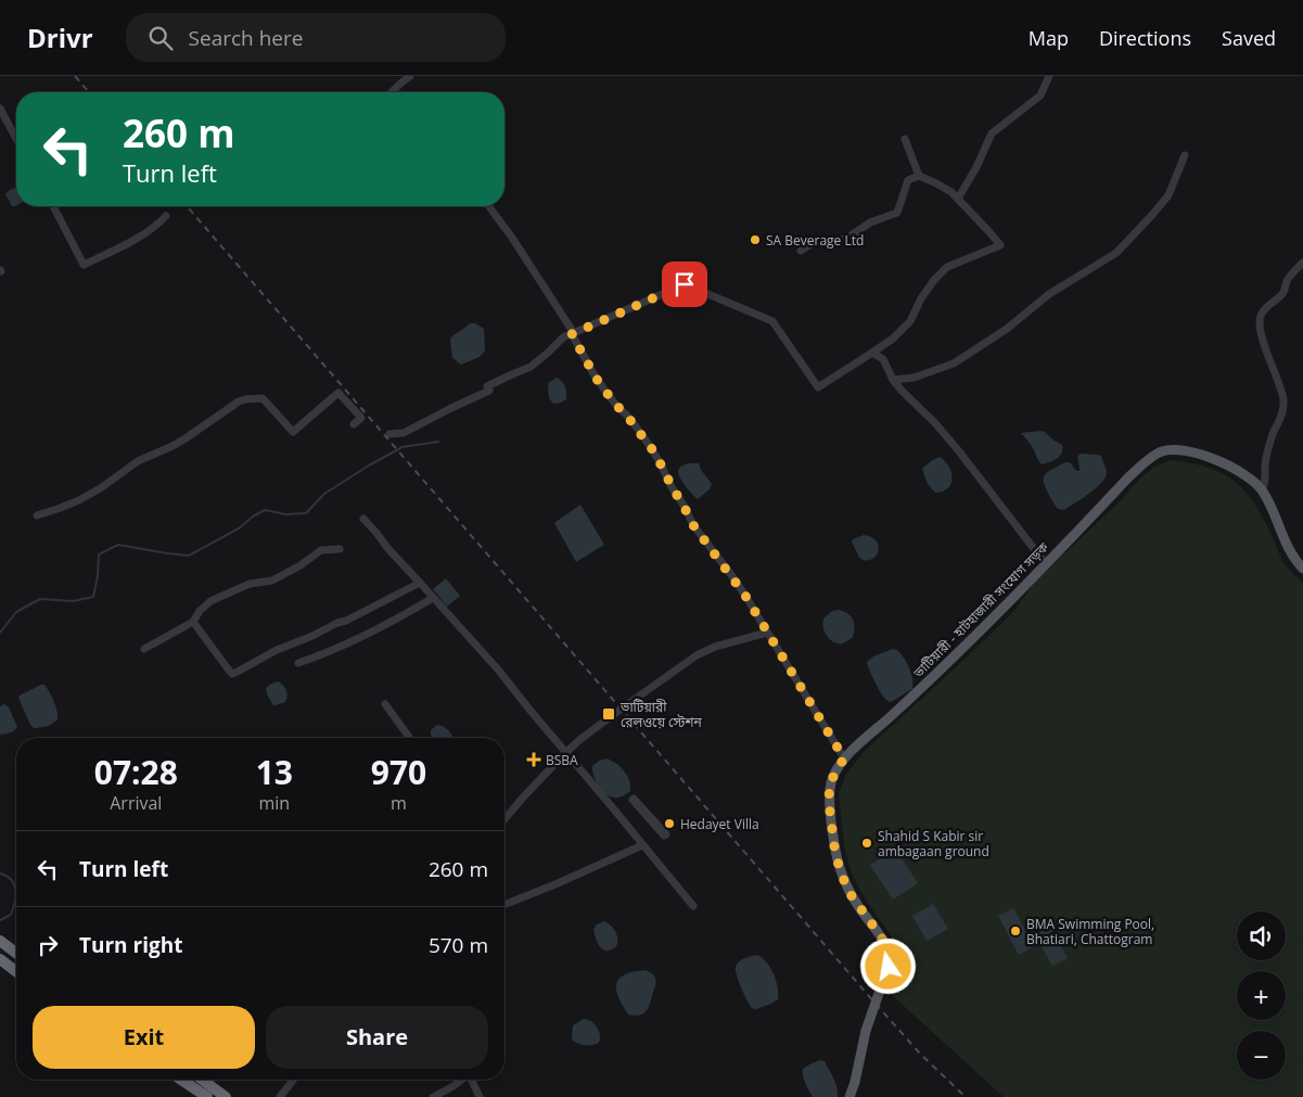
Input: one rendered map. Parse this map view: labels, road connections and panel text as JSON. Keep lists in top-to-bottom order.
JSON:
{
  "streets": {
    "main road": ["ভাটিয়ারী - হাটহাজারী সংযোগ সড়ক"]
  },
  "places": {
    "other": [
      "SA Beverage Ltd",
      "Hedayet Villa",
      "Shahid S Kabir sir ambagaan ground",
      "BMA Swimming Pool, Bhatiari, Chattogram"
    ],
    "transit": ["ভাটিয়ারী রেলওয়ে স্টেশন"],
    "health": ["BSBA"]
  },
  "page": {
    "header": "Drivr",
    "search": "Search here",
    "nav": ["Map", "Directions", "Saved"],
    "turn": ["260 m", "Turn left"],
    "eta": [
      "07:28",
      "Arrival",
      "13",
      "min",
      "970",
      "m"
    ],
    "list": [
      {
        "name": "Turn left",
        "value": "260 m"
      },
      {
        "name": "Turn right",
        "value": "570 m"
      }
    ],
    "map_buttons": ["+", "−"],
    "buttons": ["Exit", "Share"]
  }
}
